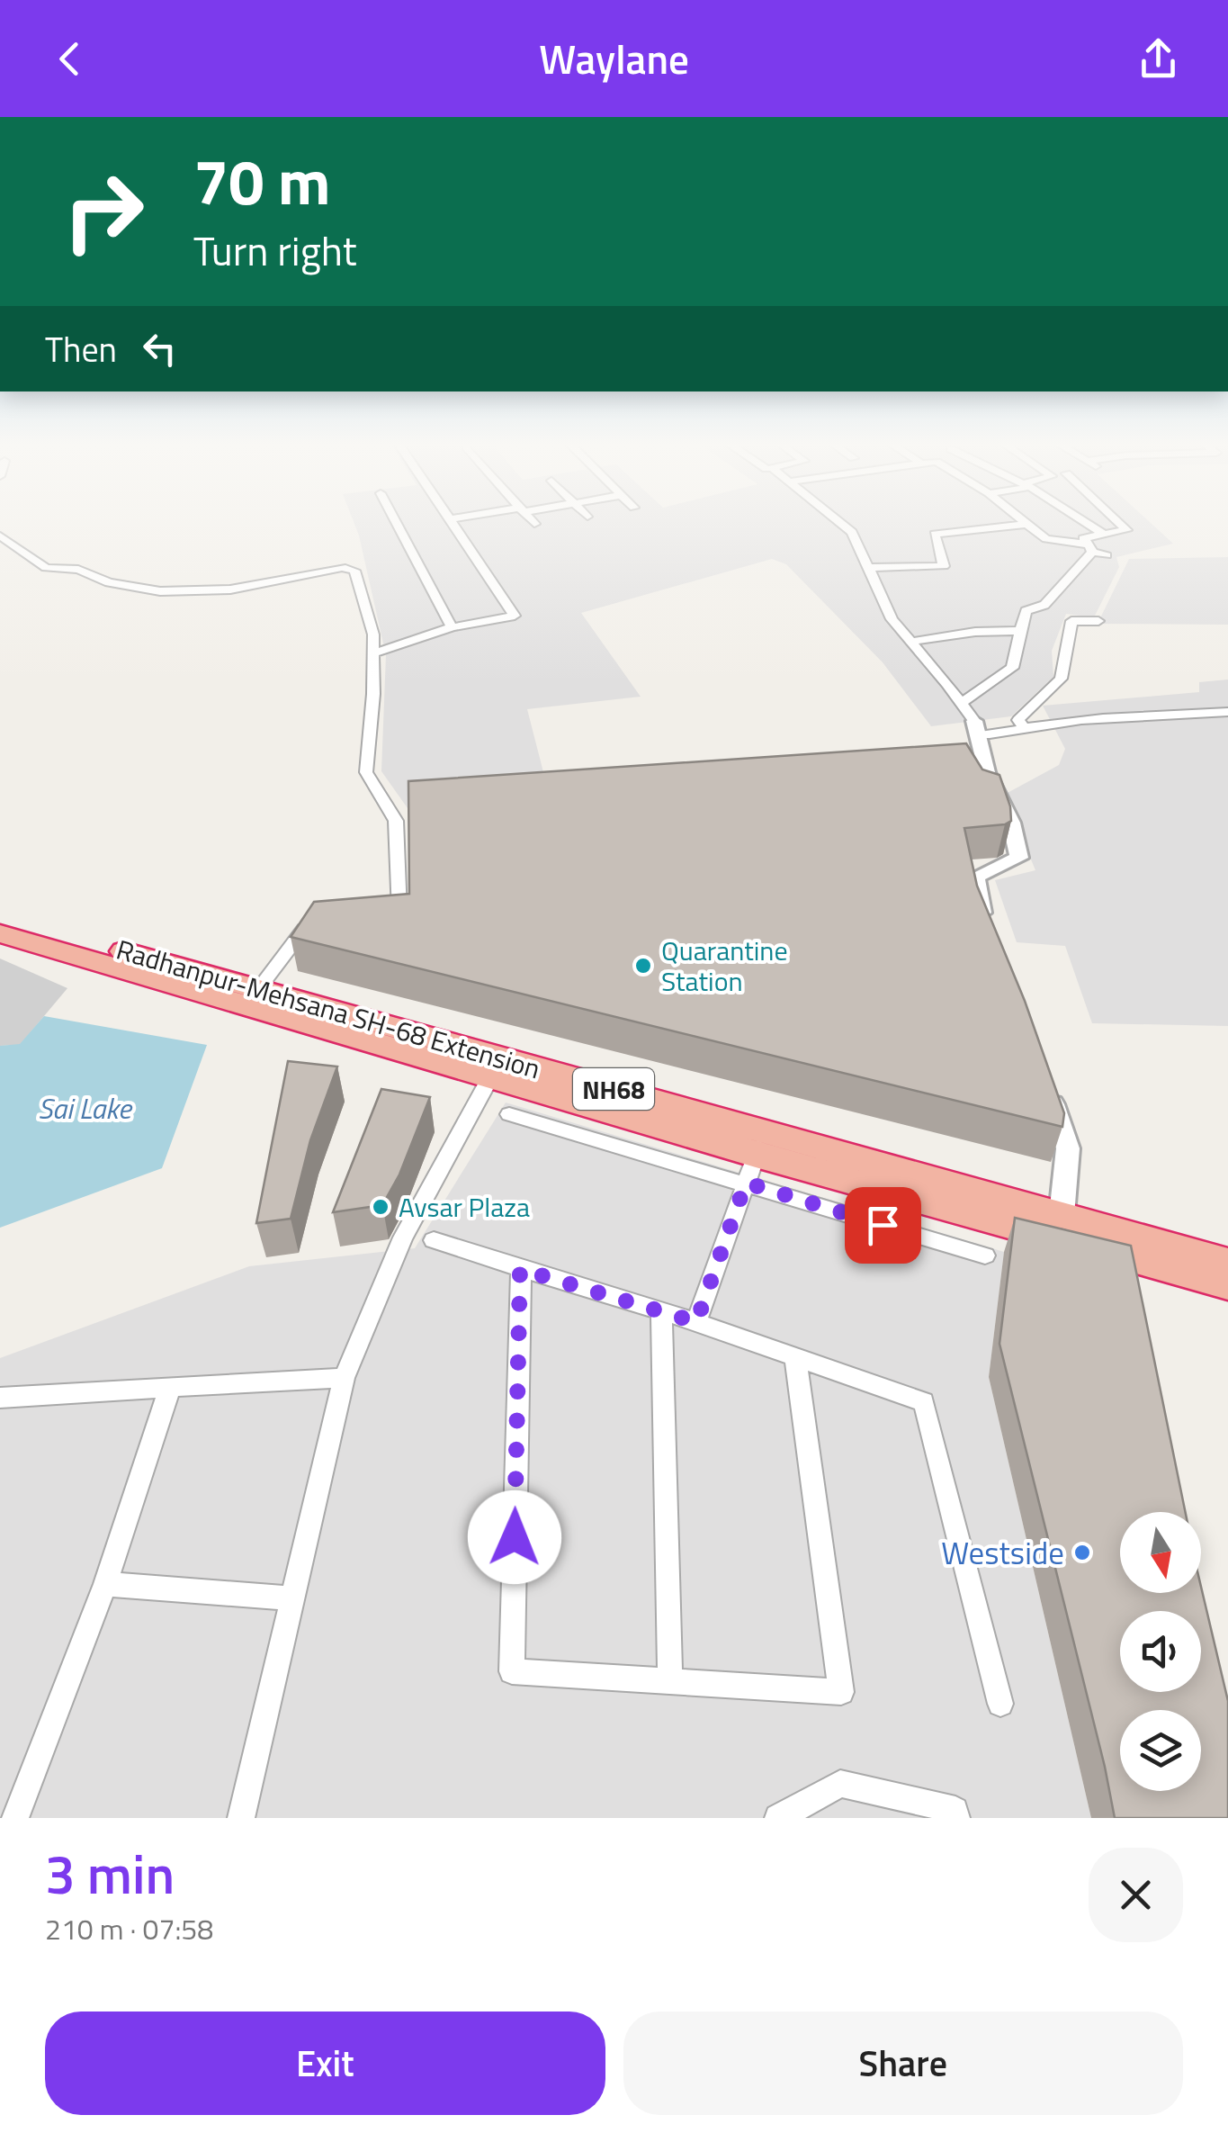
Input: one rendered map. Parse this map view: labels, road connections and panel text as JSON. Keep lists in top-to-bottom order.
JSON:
{
  "streets": {
    "highway": ["Radhanpur-Mehsana SH-68 Extension", "NH68"]
  },
  "crossings": [
    ["Radhanpur-Mehsana SH-68 Extension", "NH68"]
  ],
  "water": ["Sai Lake"],
  "places": ["Quarantine Station", "Avsar Plaza", "Westside"],
  "north": "bottom",
  "page": {
    "header": "Waylane",
    "turn": ["70 m", "Turn right"],
    "then": "Then",
    "heading": ["3 min", "210 m · 07:58"],
    "buttons": ["Exit", "Share"]
  }
}
